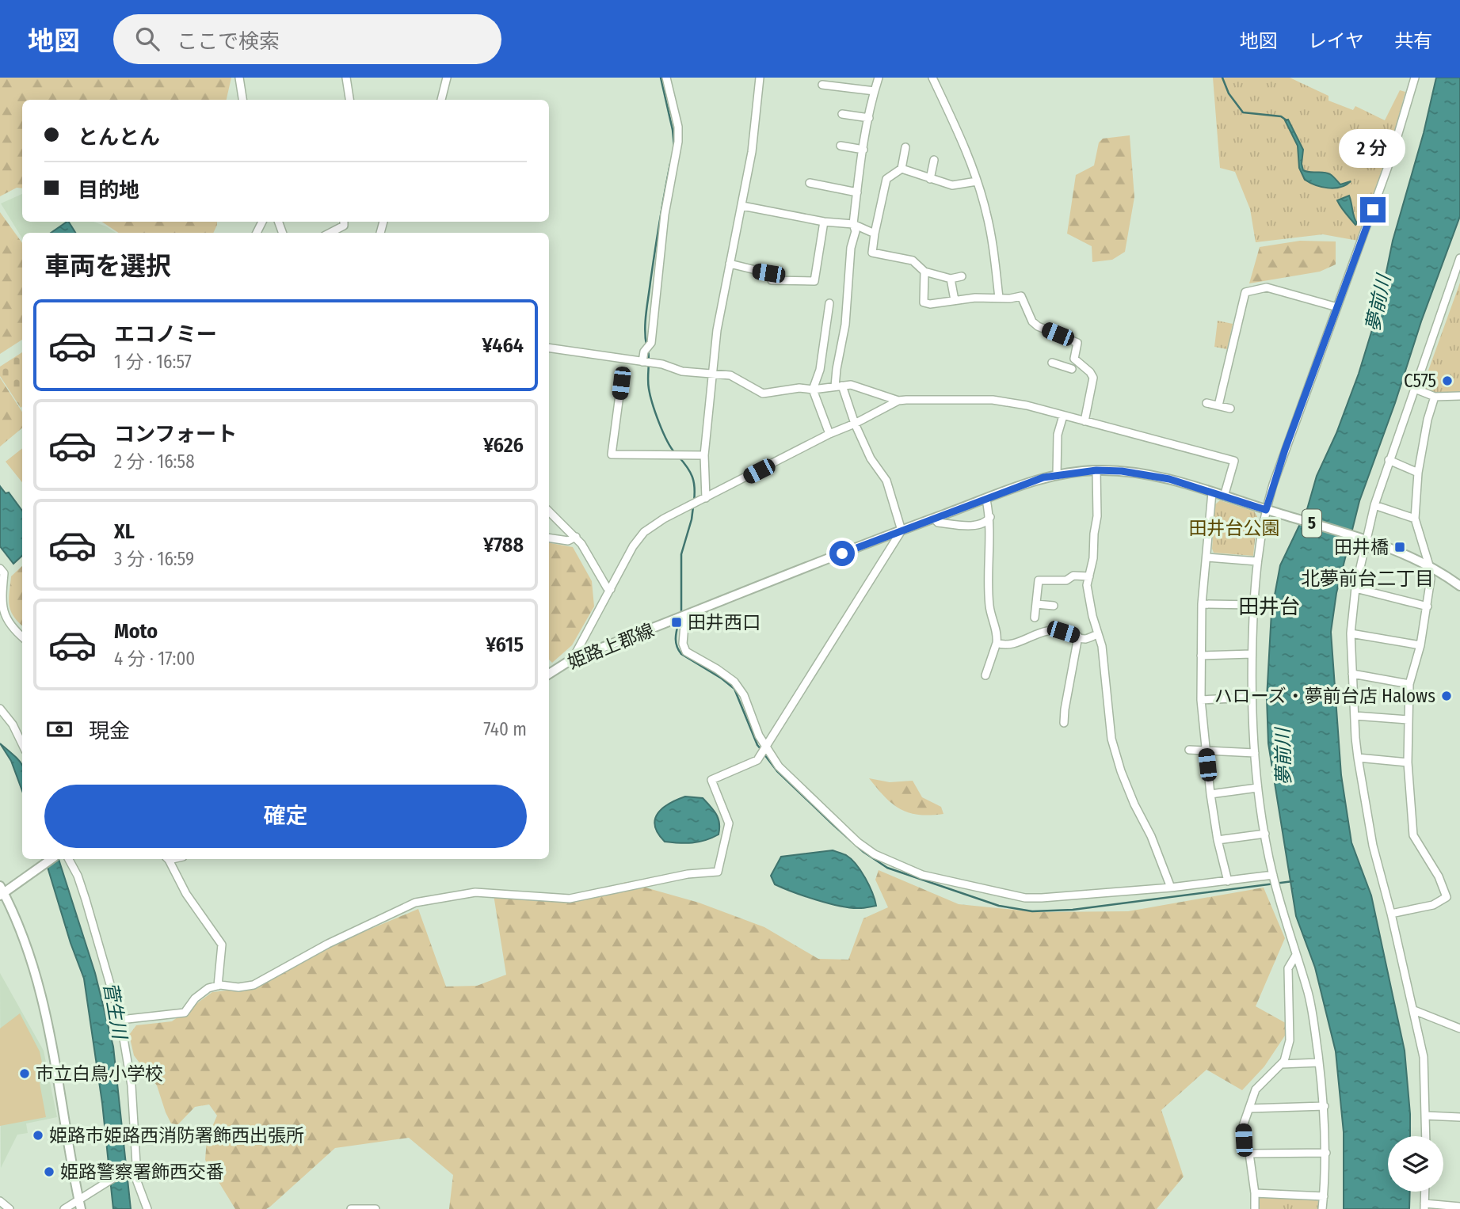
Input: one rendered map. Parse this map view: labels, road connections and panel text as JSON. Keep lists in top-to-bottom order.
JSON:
{
  "streets": {
    "main road": ["5", "姫路上郡線"]
  },
  "districts": ["北夢前台二丁目", "田井台"],
  "water": ["夢前川", "菅生川"],
  "parks": ["田井台公園"],
  "places": {
    "other": [
      "C575",
      "ハローズ・夢前台店 Halows",
      "市立白鳥小学校",
      "姫路市姫路西消防署飾西出張所",
      "姫路警察署飾西交番"
    ],
    "transit": ["田井橋", "田井西口"]
  },
  "page": {
    "header": "地図",
    "search": "ここで検索",
    "nav": ["地図", "レイヤ", "共有"],
    "banner": ["とんとん", "目的地"],
    "bubble": "2 分",
    "heading": "車両を選択",
    "list": [
      {
        "name": "エコノミー",
        "note": "1 分 · 16:57",
        "value": "¥464"
      },
      {
        "name": "コンフォート",
        "note": "2 分 · 16:58",
        "value": "¥626"
      },
      {
        "name": "XL",
        "note": "3 分 · 16:59",
        "value": "¥788"
      },
      {
        "name": "Moto",
        "note": "4 分 · 17:00",
        "value": "¥615"
      }
    ],
    "pay": ["現金", "740 m"],
    "buttons": "確定"
  }
}
